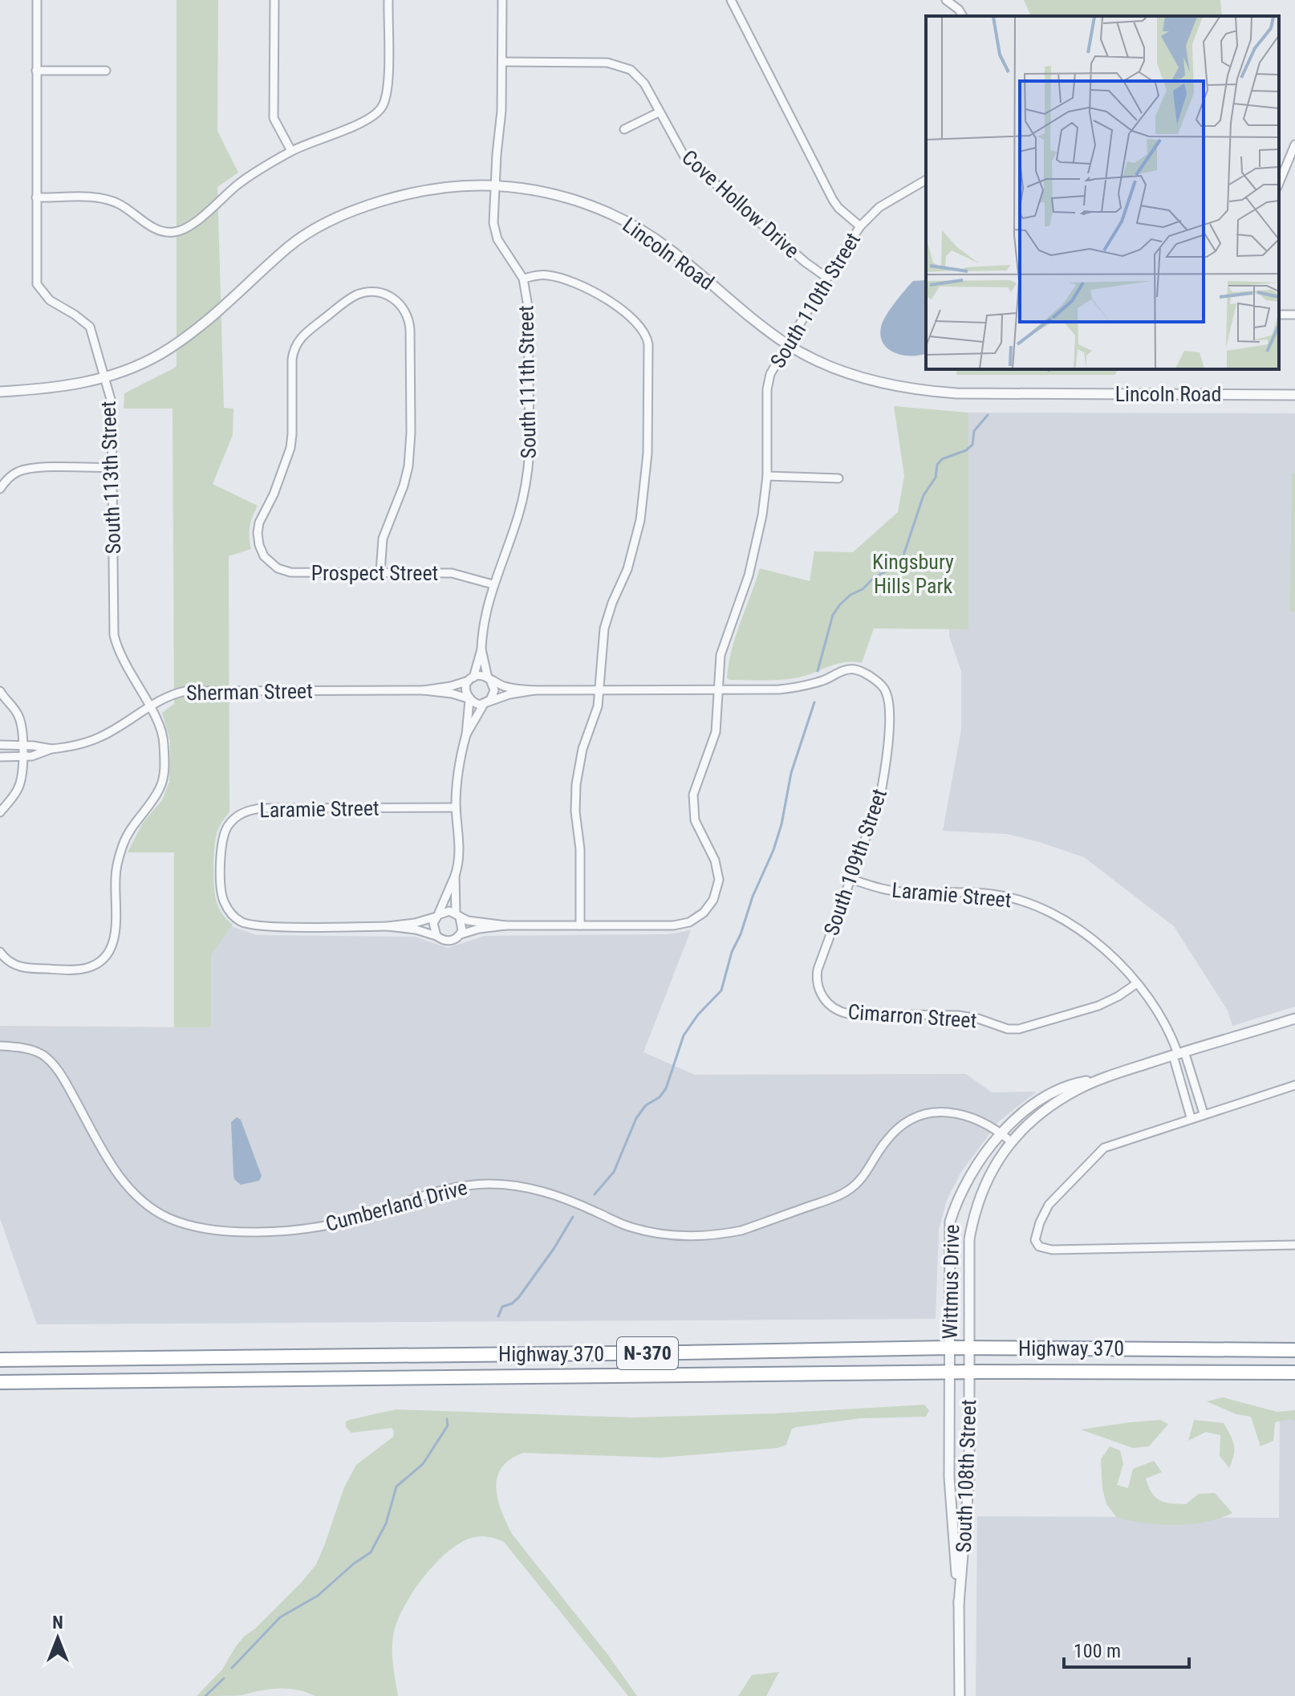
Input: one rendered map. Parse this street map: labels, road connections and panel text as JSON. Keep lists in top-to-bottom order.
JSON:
{
  "streets": {
    "highway": ["Highway 370", "N-370"],
    "street": [
      "Cove Hollow Drive",
      "Lincoln Road",
      "South 110th Street",
      "South 111th Street",
      "South 113th Street",
      "Prospect Street",
      "Sherman Street",
      "Laramie Street",
      "South 109th Street",
      "Cimarron Street",
      "Cumberland Drive",
      "Wittmus Drive",
      "South 108th Street"
    ]
  },
  "crossings": [
    ["Cove Hollow Drive", "South 110th Street"],
    ["Cove Hollow Drive", "South 111th Street"],
    ["Lincoln Road", "South 110th Street"],
    ["Lincoln Road", "South 111th Street"],
    ["Lincoln Road", "South 113th Street"],
    ["South 110th Street", "South 109th Street"],
    ["South 111th Street", "Prospect Street"],
    ["South 111th Street", "Sherman Street"],
    ["South 113th Street", "Sherman Street"],
    ["Laramie Street", "South 109th Street"],
    ["Laramie Street", "Cimarron Street"],
    ["Laramie Street", "Wittmus Drive"],
    ["South 109th Street", "Cimarron Street"],
    ["Cumberland Drive", "Wittmus Drive"],
    ["Wittmus Drive", "Highway 370"],
    ["Wittmus Drive", "South 108th Street"],
    ["Highway 370", "South 108th Street"]
  ],
  "parks": ["Kingsbury Hills Park"],
  "scale_bar": "100 m",
  "north": "top"
}
